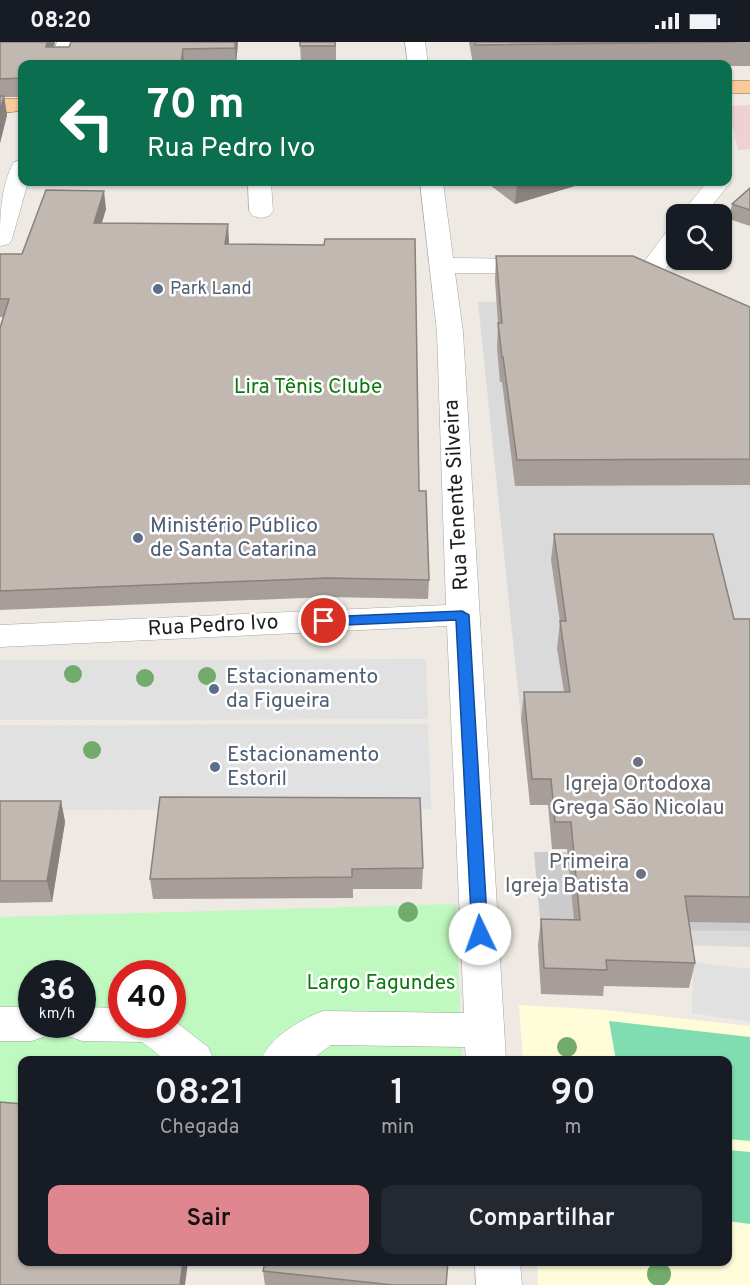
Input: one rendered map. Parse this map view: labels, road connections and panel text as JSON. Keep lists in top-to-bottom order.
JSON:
{
  "streets": {
    "street": ["Rua Tenente Silveira", "Rua Pedro Ivo"]
  },
  "crossings": [
    ["Rua Tenente Silveira", "Rua Pedro Ivo"]
  ],
  "parks": ["Lira Tênis Clube", "Largo Fagundes"],
  "places": [
    "Park Land",
    "Ministério Público de Santa Catarina",
    "Estacionamento da Figueira",
    "Igreja Ortodoxa Grega São Nicolau",
    "Estacionamento Estoril",
    "Primeira Igreja Batista"
  ],
  "page": {
    "status": "08:20",
    "turn": ["70 m", "Rua Pedro Ivo"],
    "speed": "36 km/h",
    "limit": "40",
    "eta": [
      "08:21",
      "Chegada",
      "1",
      "min",
      "90",
      "m"
    ],
    "buttons": ["Sair", "Compartilhar"]
  }
}
